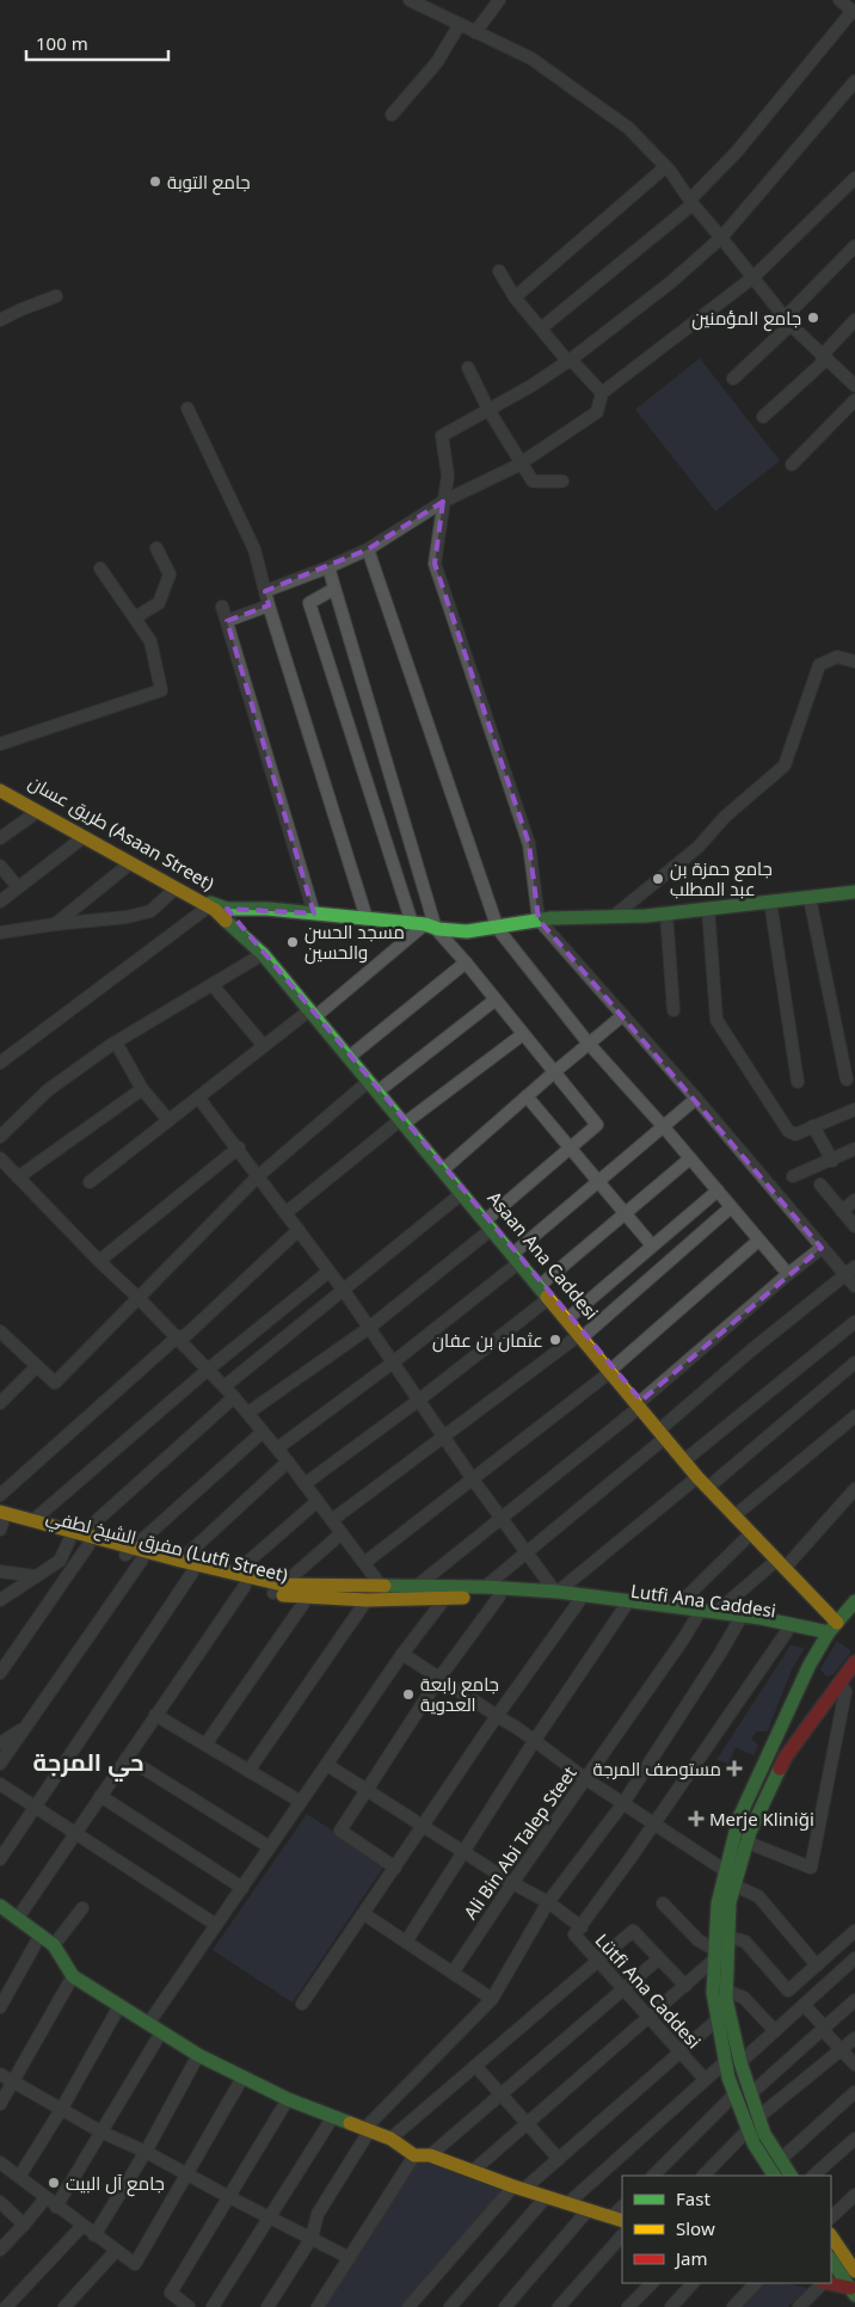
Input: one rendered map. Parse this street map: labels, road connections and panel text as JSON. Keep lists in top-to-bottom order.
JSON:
{
  "streets": {
    "street": [
      "طريق عسان (Asaan Street)",
      "Asaan Ana Caddesi",
      "مفرق الشيخ لطفي (Lutfi Street)",
      "Lutfi Ana Caddesi",
      "Ali Bin Abi Talep Steet",
      "Lütfi Ana Caddesi"
    ]
  },
  "crossings": [
    ["طريق عسان (Asaan Street)", "Asaan Ana Caddesi"],
    ["Asaan Ana Caddesi", "Lutfi Ana Caddesi"],
    ["مفرق الشيخ لطفي (Lutfi Street)", "Lutfi Ana Caddesi"],
    ["Lutfi Ana Caddesi", "Ali Bin Abi Talep Steet"],
    ["Lutfi Ana Caddesi", "Lütfi Ana Caddesi"]
  ],
  "districts": ["حي المرجة"],
  "places": {
    "other": [
      "جامع التوبة",
      "جامع المؤمنين",
      "جامع حمزة بن عبد المطلب",
      "مسجد الحسن والحسين",
      "عثمان بن عفان",
      "جامع رابعة العدوية",
      "جامع آل البيت"
    ],
    "health": ["مستوصف المرجة", "Merje Kliniği"]
  },
  "legend": ["Fast", "Slow", "Jam"],
  "scale_bar": "100 m"
}
